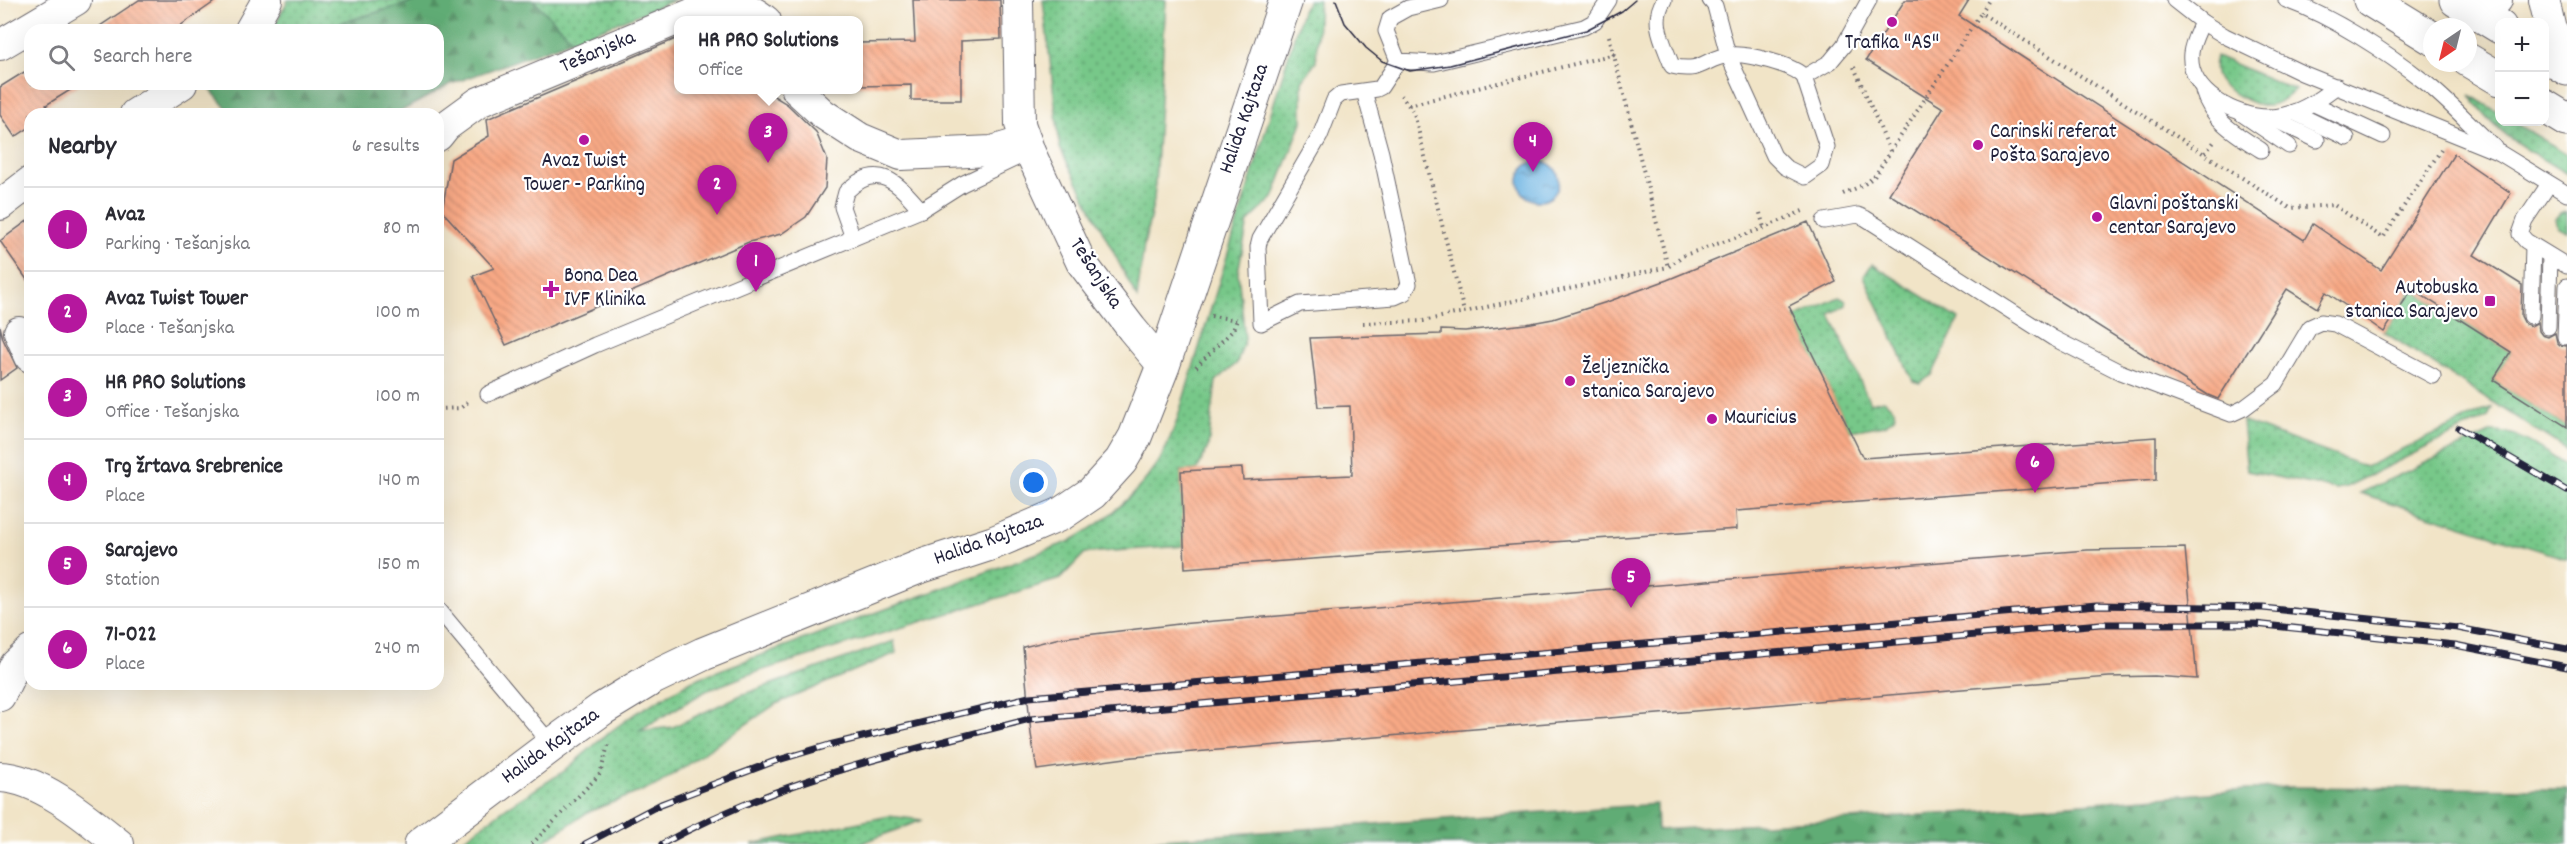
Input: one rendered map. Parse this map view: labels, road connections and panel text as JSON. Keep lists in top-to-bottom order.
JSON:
{
  "streets": {
    "main road": ["Halida Kajtaza"],
    "street": ["Tešanjska"]
  },
  "crossings": [
    ["Tešanjska", "Halida Kajtaza"]
  ],
  "places": {
    "other": [
      "Trafika \"AS\"",
      "Avaz Twist Tower - Parking",
      "Carinski referat Pošta Sarajevo",
      "Glavni poštanski centar Sarajevo",
      "Željeznička stanica Sarajevo",
      "Mauricius"
    ],
    "health": ["Bona Dea IVF Klinika"],
    "transit": ["Autobuska stanica Sarajevo"]
  },
  "north": "bottom left",
  "page": {
    "popup": ["HR PRO Solutions", "Office"],
    "map_buttons": ["+", "−"],
    "search": "Search here",
    "heading": ["Nearby", "6 results"],
    "pins": [
      "3",
      "4",
      "2",
      "1",
      "6",
      "5"
    ],
    "list": [
      {
        "mark": "1",
        "name": "Avaz",
        "note": "Parking · Tešanjska",
        "value": "80 m"
      },
      {
        "mark": "2",
        "name": "Avaz Twist Tower",
        "note": "Place · Tešanjska",
        "value": "100 m"
      },
      {
        "mark": "3",
        "name": "HR PRO Solutions",
        "note": "Office · Tešanjska",
        "value": "100 m"
      },
      {
        "mark": "4",
        "name": "Trg žrtava Srebrenice",
        "note": "Place",
        "value": "140 m"
      },
      {
        "mark": "5",
        "name": "Sarajevo",
        "note": "Station",
        "value": "150 m"
      },
      {
        "mark": "6",
        "name": "71-022",
        "note": "Place",
        "value": "240 m"
      }
    ]
  }
}
